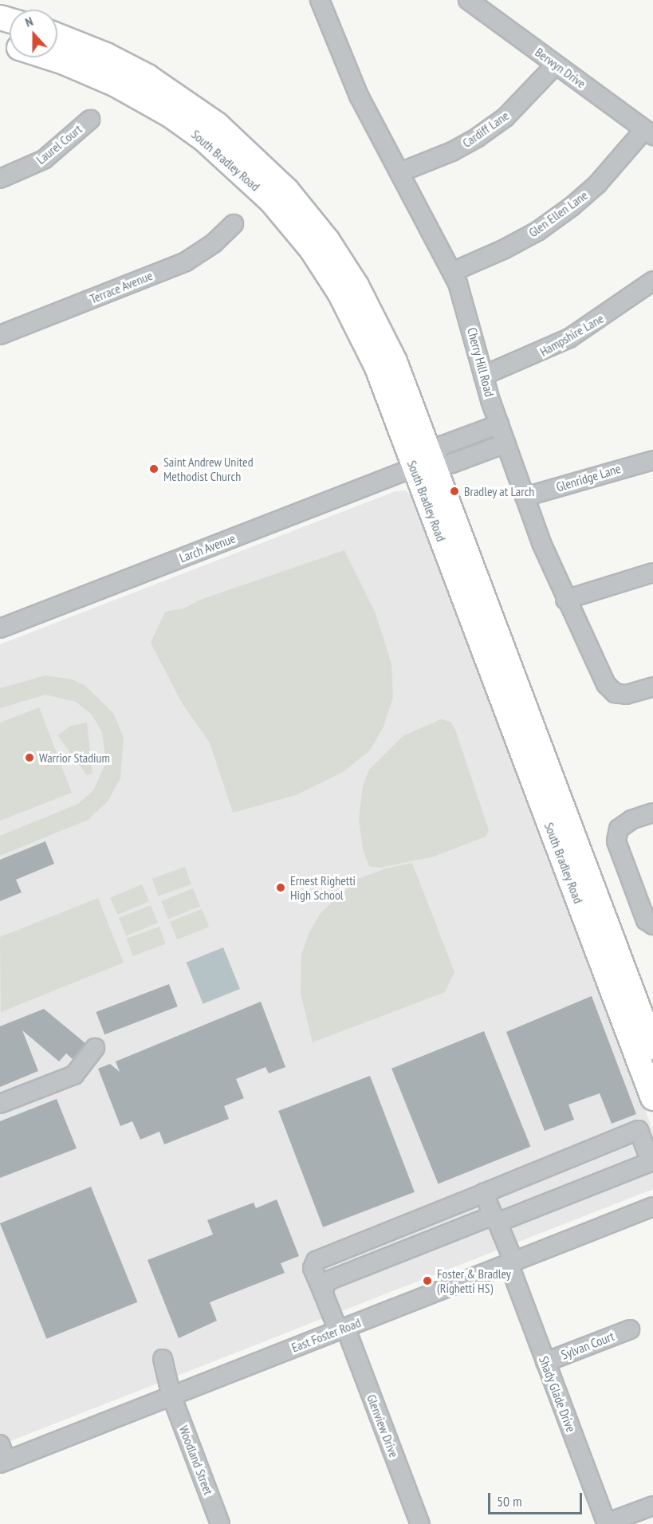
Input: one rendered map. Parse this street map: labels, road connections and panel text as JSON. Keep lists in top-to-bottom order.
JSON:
{
  "streets": {
    "main road": ["South Bradley Road"],
    "street": [
      "Berwyn Drive",
      "Cardiff Lane",
      "Laurel Court",
      "Glen Ellen Lane",
      "Terrace Avenue",
      "Hampshire Lane",
      "Cherry Hill Road",
      "Glenridge Lane",
      "Larch Avenue",
      "East Foster Road",
      "Sylvan Court",
      "Shady Glade Drive",
      "Glenview Drive",
      "Woodland Street"
    ]
  },
  "crossings": [
    ["Berwyn Drive", "Cardiff Lane"],
    ["Berwyn Drive", "Glen Ellen Lane"],
    ["Cardiff Lane", "Cherry Hill Road"],
    ["South Bradley Road", "Larch Avenue"],
    ["Glen Ellen Lane", "Cherry Hill Road"],
    ["Hampshire Lane", "Cherry Hill Road"],
    ["Cherry Hill Road", "Glenridge Lane"],
    ["East Foster Road", "Shady Glade Drive"],
    ["East Foster Road", "Glenview Drive"],
    ["East Foster Road", "Woodland Street"],
    ["Sylvan Court", "Shady Glade Drive"],
    ["Shady Glade Drive", "Glenview Drive"]
  ],
  "places": [
    "Saint Andrew United Methodist Church",
    "Bradley at Larch",
    "Warrior Stadium",
    "Ernest Righetti High School",
    "Foster & Bradley (Righetti HS)"
  ],
  "scale_bar": "50 m",
  "north": "top"
}
